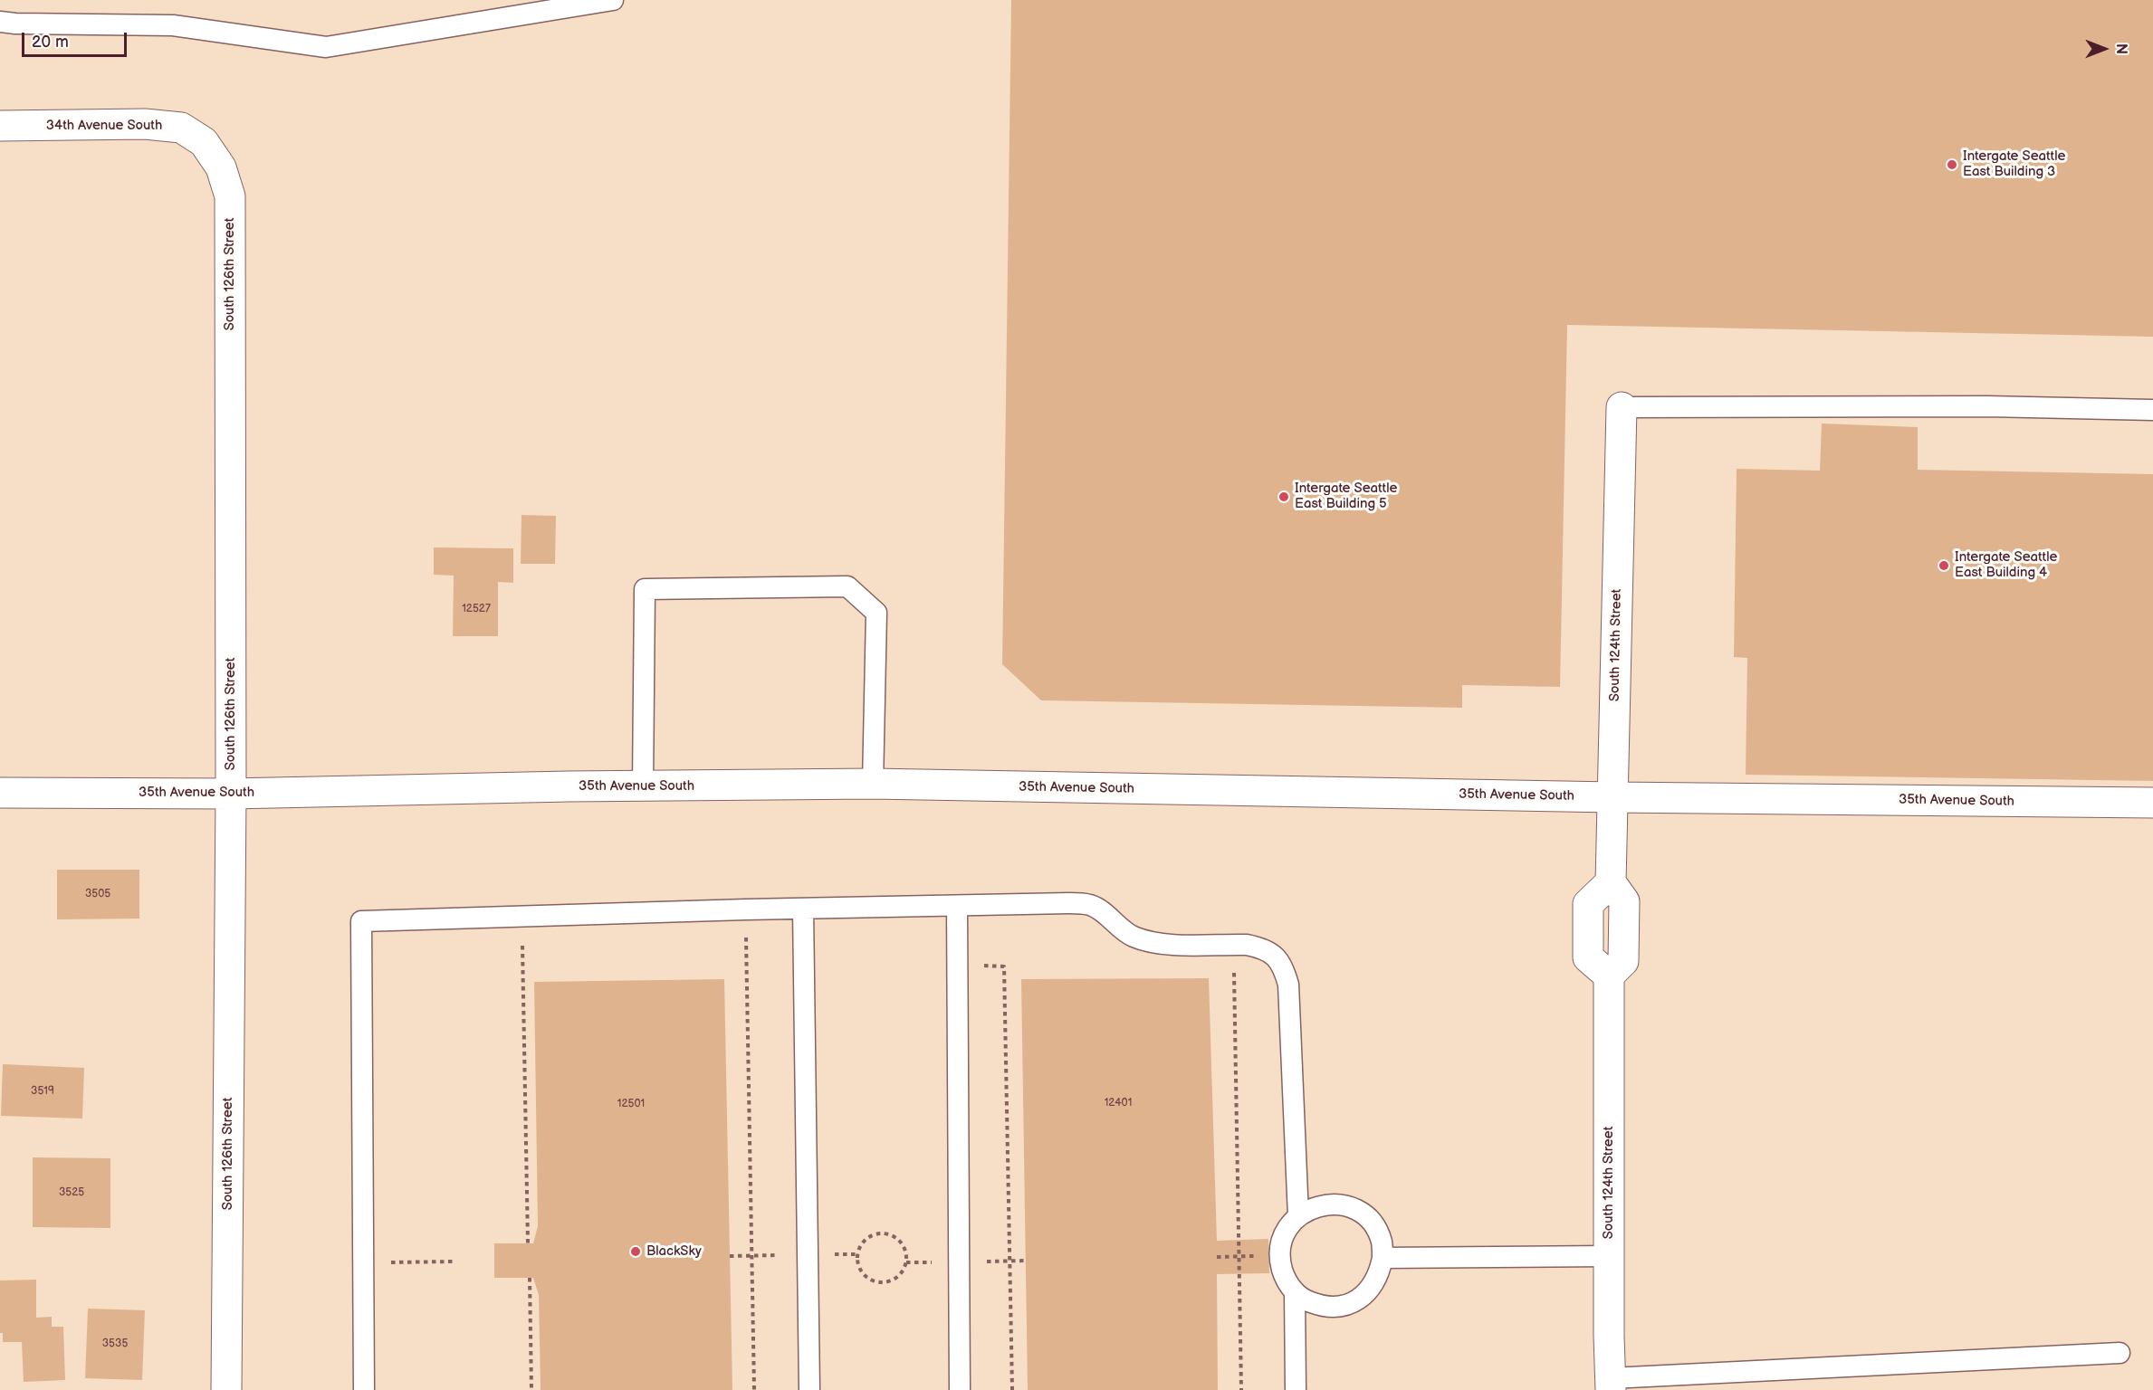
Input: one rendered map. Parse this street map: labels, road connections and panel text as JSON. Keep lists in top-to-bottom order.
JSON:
{
  "streets": {
    "street": [
      "34th Avenue South",
      "South 126th Street",
      "South 124th Street",
      "35th Avenue South"
    ]
  },
  "crossings": [
    ["34th Avenue South", "South 126th Street"],
    ["South 126th Street", "35th Avenue South"],
    ["South 124th Street", "35th Avenue South"]
  ],
  "places": [
    "Intergate Seattle East Building 3",
    "Intergate Seattle East Building 5",
    "Intergate Seattle East Building 4",
    "BlackSky"
  ],
  "house_numbers": [
    "12527",
    "3505",
    "3519",
    "12401",
    "12501",
    "3525",
    "3535"
  ],
  "scale_bar": "20 m",
  "north": "right"
}
